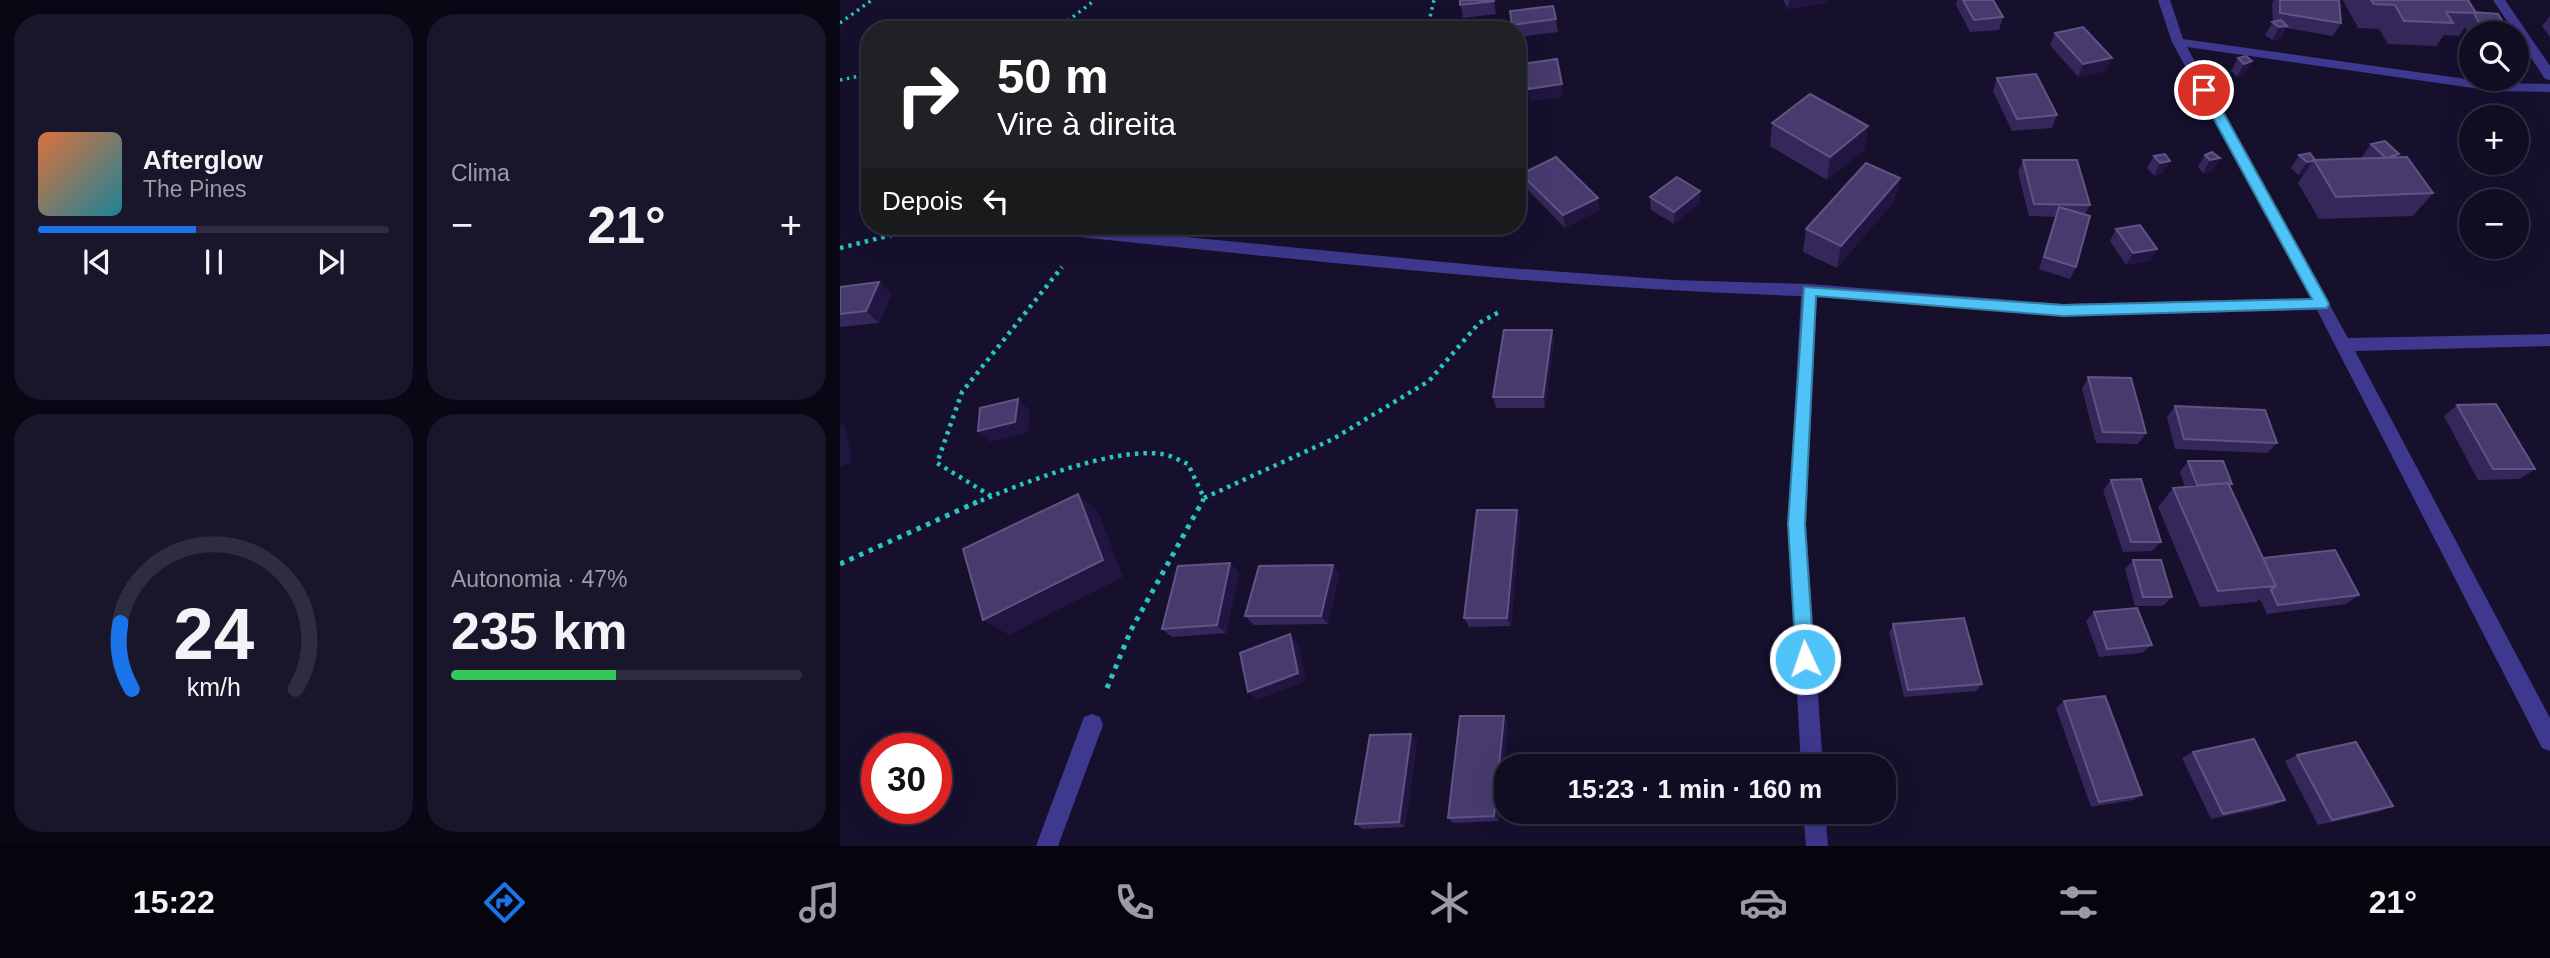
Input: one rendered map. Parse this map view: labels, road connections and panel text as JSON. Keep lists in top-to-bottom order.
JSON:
{
  "page": {
    "tile": [
      "Clima",
      ["Autonomia · 47%", "235 km"]
    ],
    "map_buttons": ["+", "−"],
    "turn": ["50 m", "Vire à direita"],
    "song": ["Afterglow", "The Pines"],
    "then": "Depois",
    "heat": ["−", "21°", "+"],
    "limit": "30",
    "trip": "15:23 · 1 min · 160 m",
    "tabs": ["15:22", "21°"],
    "gauge": ["24", "km/h"]
  }
}
